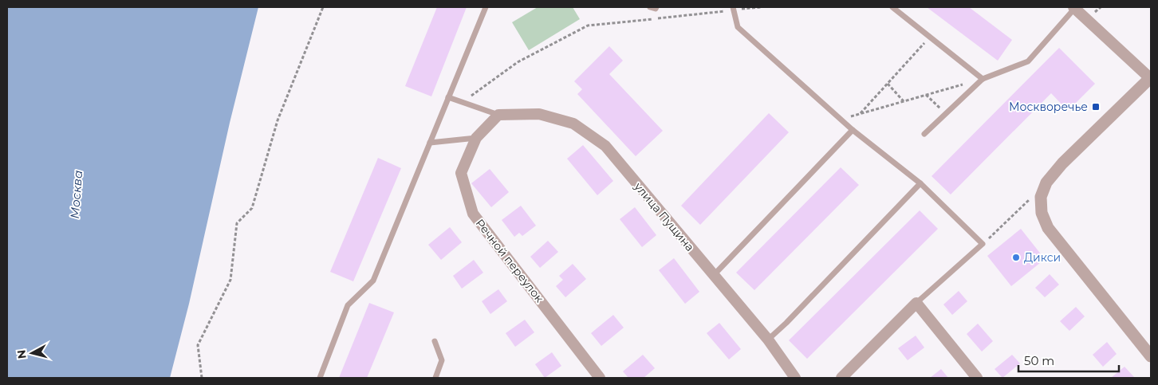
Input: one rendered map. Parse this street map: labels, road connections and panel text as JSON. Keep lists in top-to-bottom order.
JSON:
{
  "streets": {
    "street": ["улица Пущина", "Речной переулок"]
  },
  "crossings": [
    ["улица Пущина", "Речной переулок"]
  ],
  "water": ["Москва"],
  "places": {
    "transit": ["Москворечье"],
    "other": ["Дикси"]
  },
  "scale_bar": "50 m",
  "north": "left"
}
